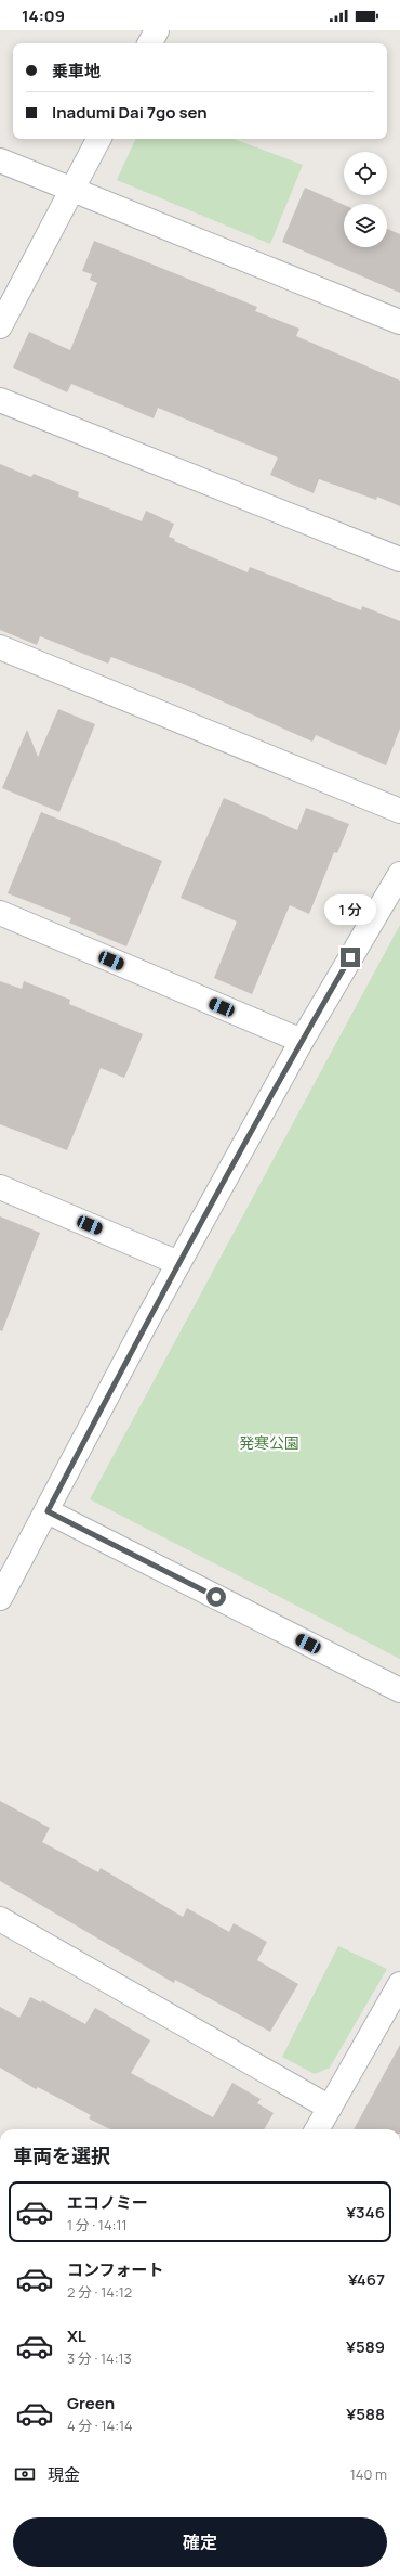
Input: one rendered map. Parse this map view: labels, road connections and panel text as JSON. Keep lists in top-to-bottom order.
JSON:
{
  "parks": ["発寒公園"],
  "page": {
    "status": "14:09",
    "banner": ["乗車地", "Inadumi Dai 7go sen"],
    "bubble": "1 分",
    "heading": "車両を選択",
    "list": [
      {
        "name": "エコノミー",
        "note": "1 分 · 14:11",
        "value": "¥346"
      },
      {
        "name": "コンフォート",
        "note": "2 分 · 14:12",
        "value": "¥467"
      },
      {
        "name": "XL",
        "note": "3 分 · 14:13",
        "value": "¥589"
      },
      {
        "name": "Green",
        "note": "4 分 · 14:14",
        "value": "¥588"
      }
    ],
    "pay": ["現金", "140 m"],
    "buttons": "確定"
  }
}
